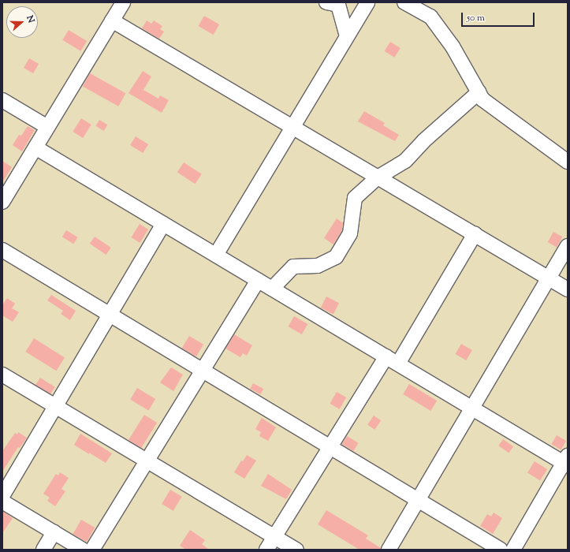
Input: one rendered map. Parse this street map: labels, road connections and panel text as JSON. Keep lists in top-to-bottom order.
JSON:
{
  "scale_bar": "50 m",
  "north": "right"
}
